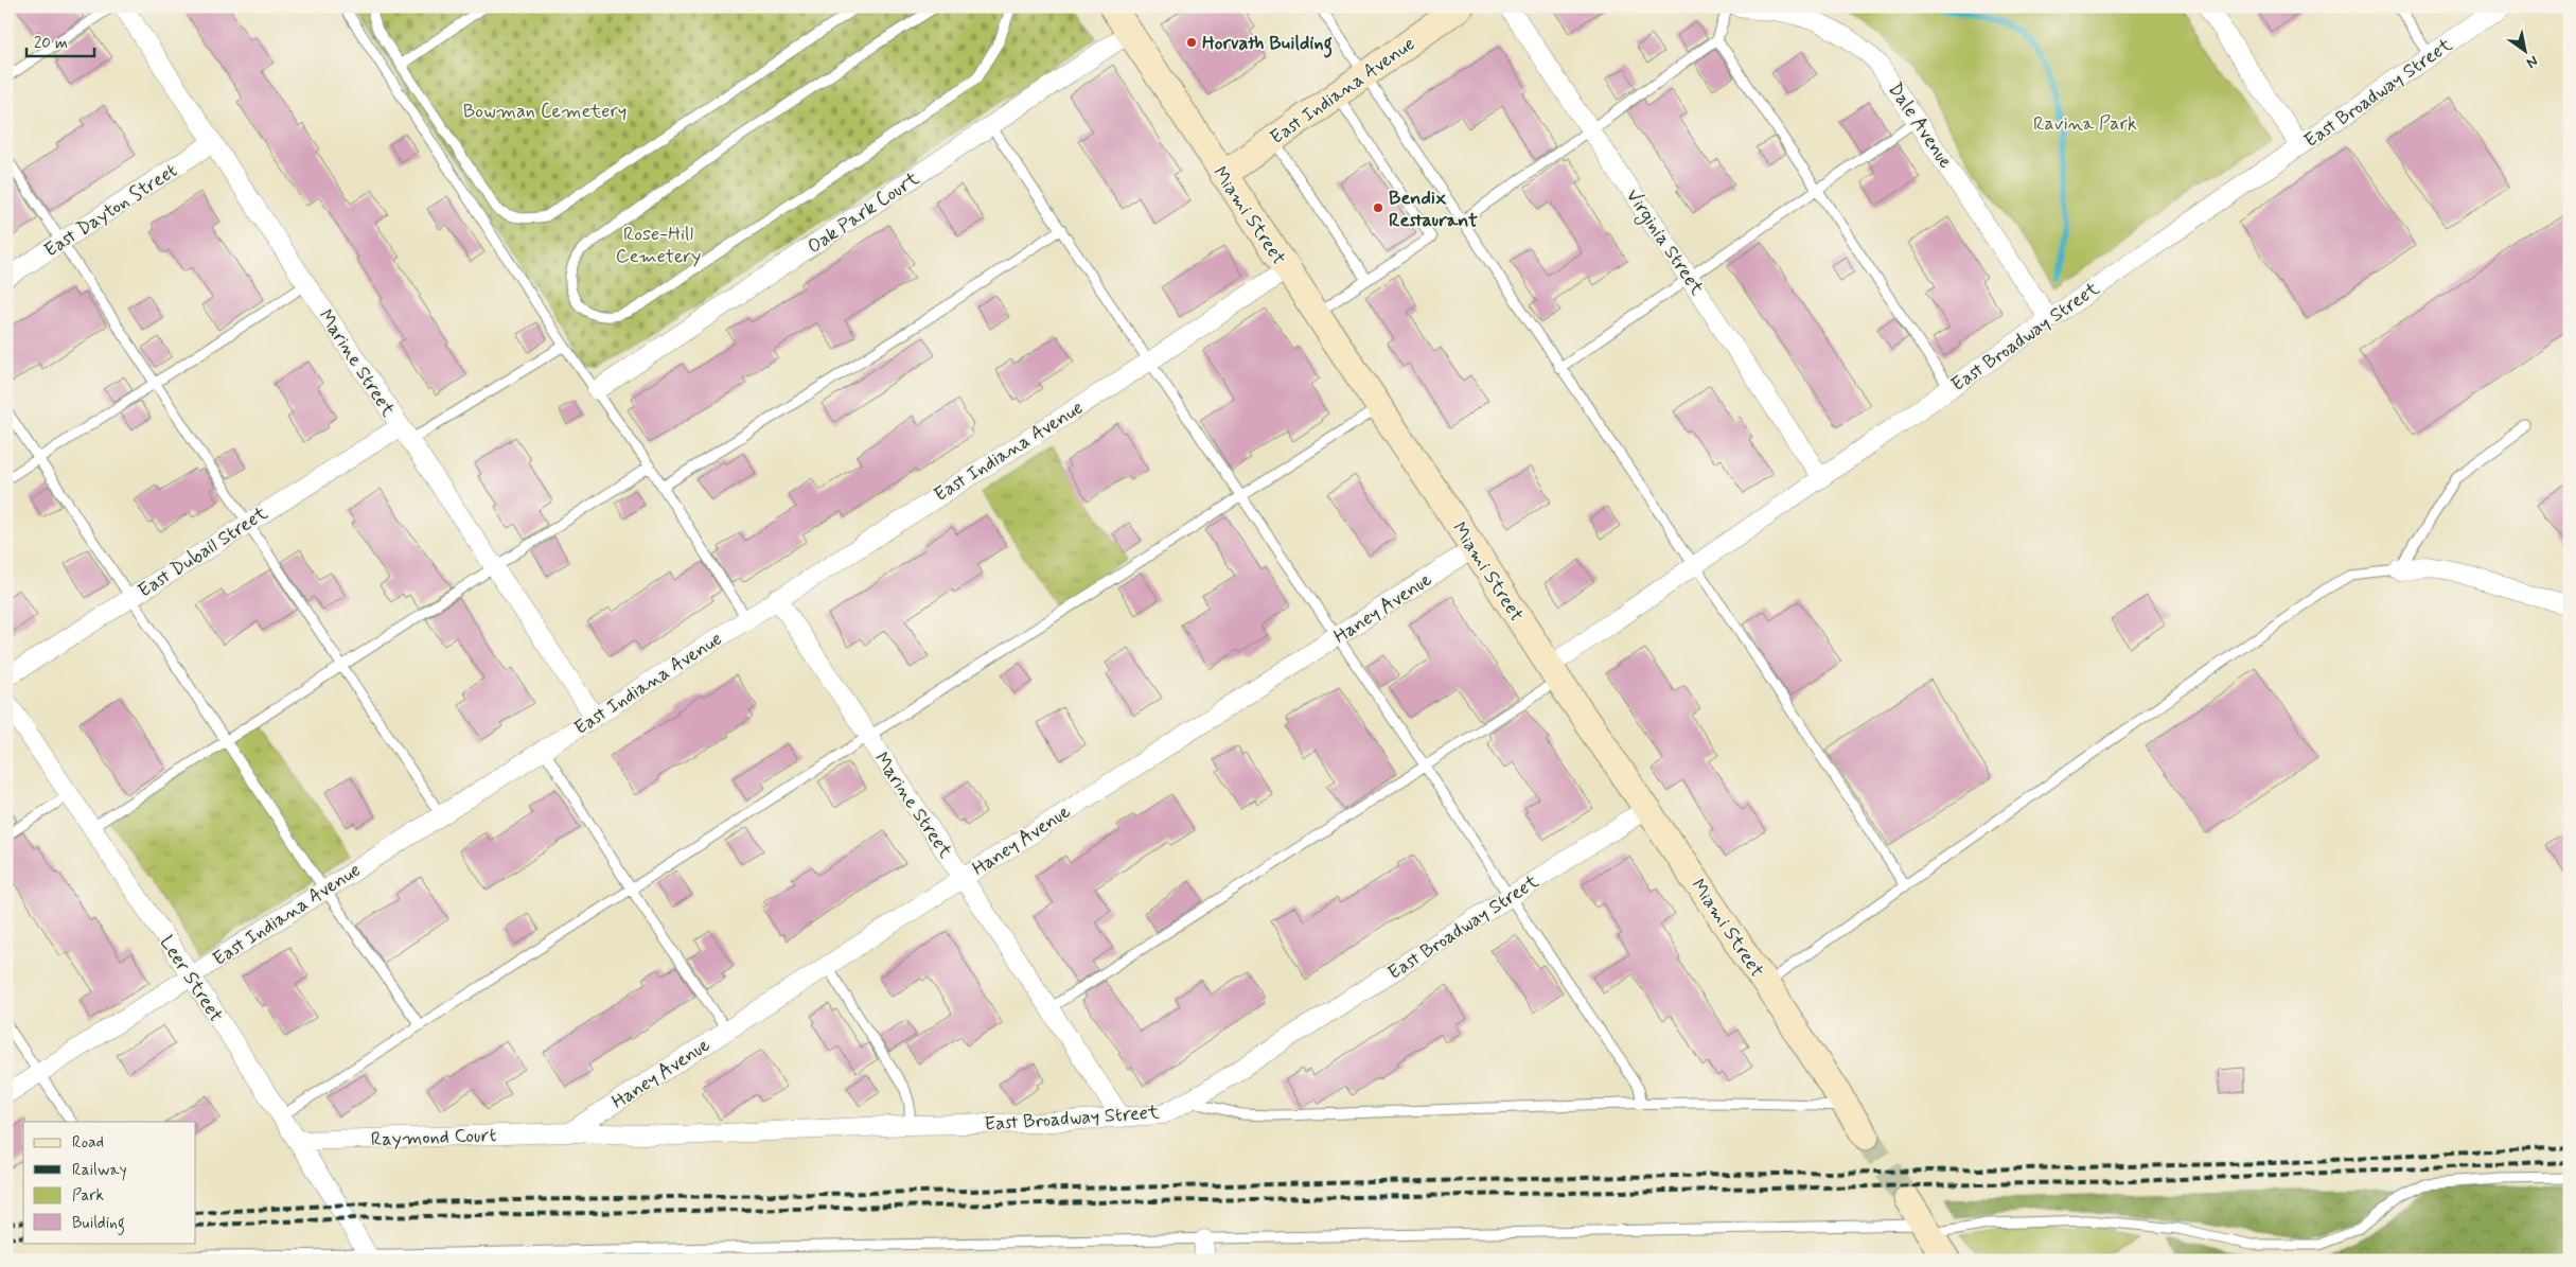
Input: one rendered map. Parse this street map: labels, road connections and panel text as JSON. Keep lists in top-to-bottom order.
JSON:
{
  "streets": {
    "street": [
      "East Indiana Avenue",
      "East Broadway Street",
      "Dale Avenue",
      "East Dayton Street",
      "Oak Park Court",
      "Miami Street",
      "Virginia Street",
      "Marine Street",
      "East Dubail Street",
      "Haney Avenue",
      "Leer Street",
      "Raymond Court"
    ]
  },
  "crossings": [
    ["East Indiana Avenue", "Miami Street"],
    ["East Indiana Avenue", "Marine Street"],
    ["East Indiana Avenue", "Leer Street"],
    ["East Broadway Street", "Dale Avenue"],
    ["East Broadway Street", "Miami Street"],
    ["East Broadway Street", "Virginia Street"],
    ["East Broadway Street", "Marine Street"],
    ["East Broadway Street", "Haney Avenue"],
    ["East Broadway Street", "Raymond Court"],
    ["East Dayton Street", "Marine Street"],
    ["Oak Park Court", "Miami Street"],
    ["Miami Street", "Haney Avenue"],
    ["Marine Street", "East Dubail Street"],
    ["Marine Street", "Haney Avenue"],
    ["Haney Avenue", "Raymond Court"],
    ["Leer Street", "Raymond Court"]
  ],
  "parks": ["Bowman Cemetery", "Ravina Park", "Rose-Hill Cemetery"],
  "places": ["Horvath Building", "Bendix Restaurant"],
  "legend": [
    "Road",
    "Railway",
    "Park",
    "Building"
  ],
  "scale_bar": "20 m",
  "north": "bottom right"
}
